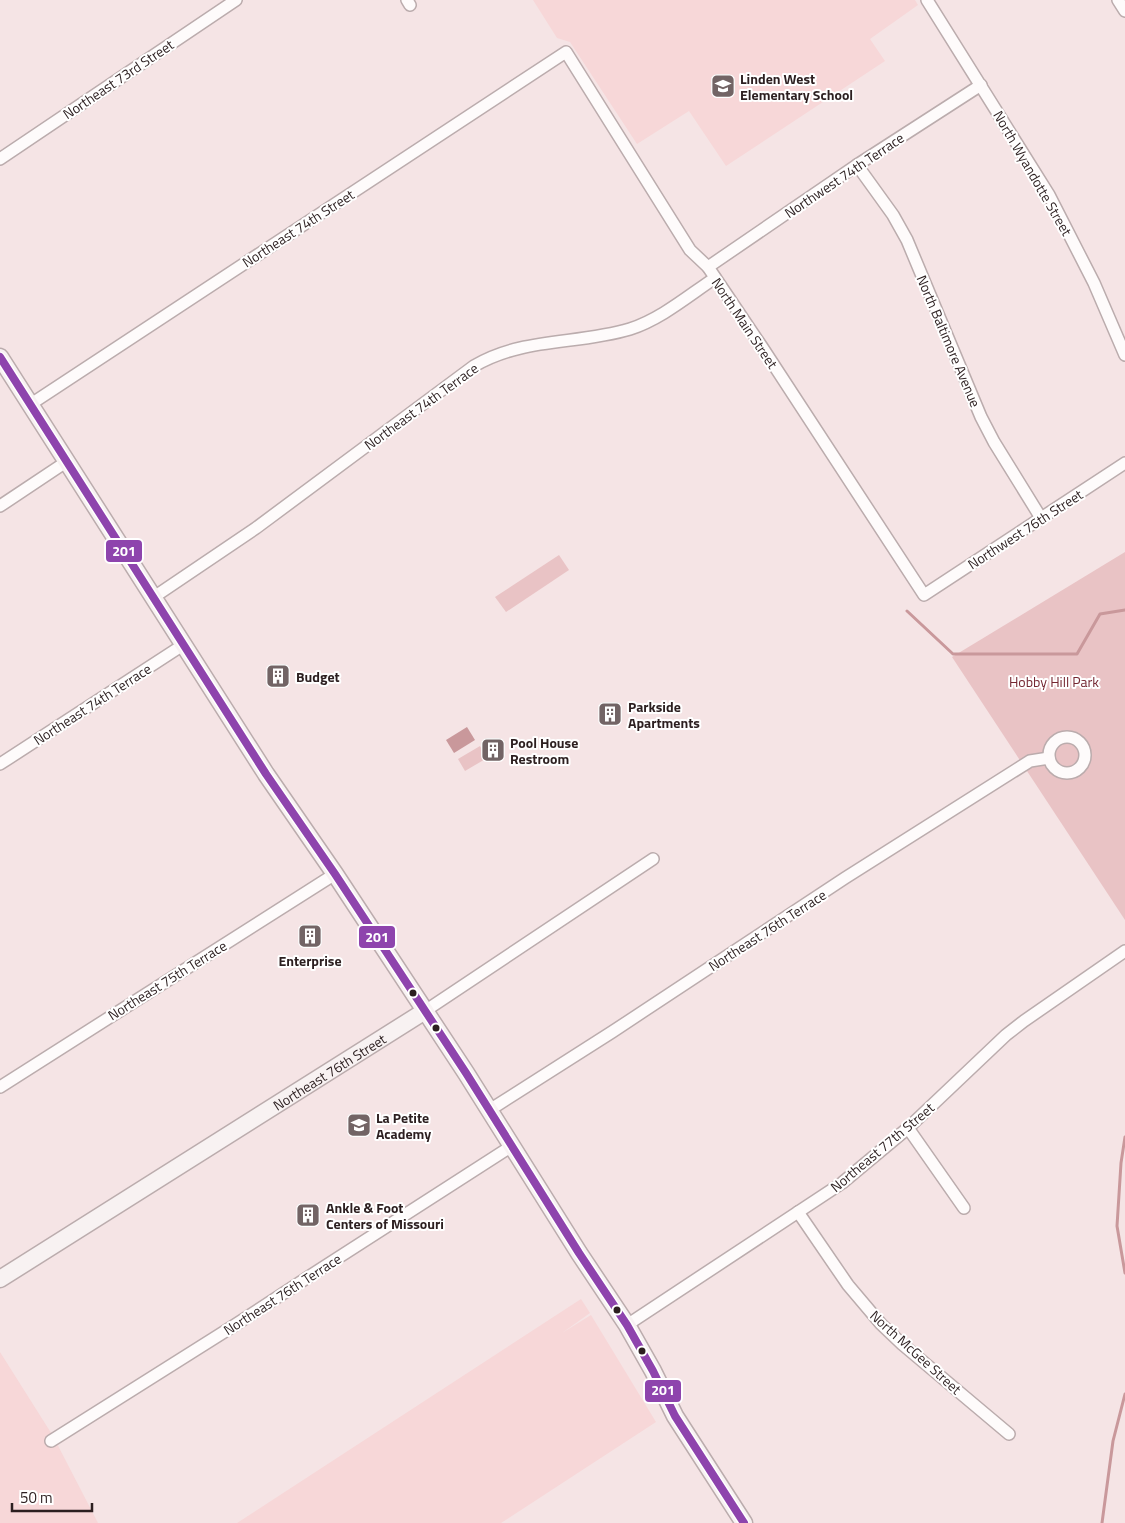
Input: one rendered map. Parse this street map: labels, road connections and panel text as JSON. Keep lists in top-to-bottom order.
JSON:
{
  "streets": {
    "main road": ["Northeast 76th Street"],
    "street": [
      "Northeast 73rd Street",
      "North Wyandotte Street",
      "Northwest 74th Terrace",
      "Northeast 74th Street",
      "North Main Street",
      "North Baltimore Avenue",
      "Northeast 74th Terrace",
      "Northwest 76th Street",
      "Northeast 76th Terrace",
      "Northeast 75th Terrace",
      "Northeast 77th Street",
      "North McGee Street"
    ]
  },
  "crossings": [
    ["North Wyandotte Street", "Northwest 74th Terrace"],
    ["Northwest 74th Terrace", "North Main Street"],
    ["Northwest 74th Terrace", "North Baltimore Avenue"],
    ["Northeast 74th Street", "North Main Street"],
    ["North Main Street", "Northeast 74th Terrace"],
    ["North Main Street", "Northwest 76th Street"],
    ["North Baltimore Avenue", "Northwest 76th Street"],
    ["Northeast 77th Street", "North McGee Street"]
  ],
  "parks": ["Hobby Hill Park"],
  "places": {
    "school or university": ["Linden West Elementary School", "La Petite Academy"],
    "building": [
      "Budget",
      "Parkside Apartments",
      "Pool House Restroom",
      "Enterprise",
      "Ankle & Foot Centers of Missouri"
    ]
  },
  "lines": ["transit line 201"],
  "scale_bar": "50 m"
}
